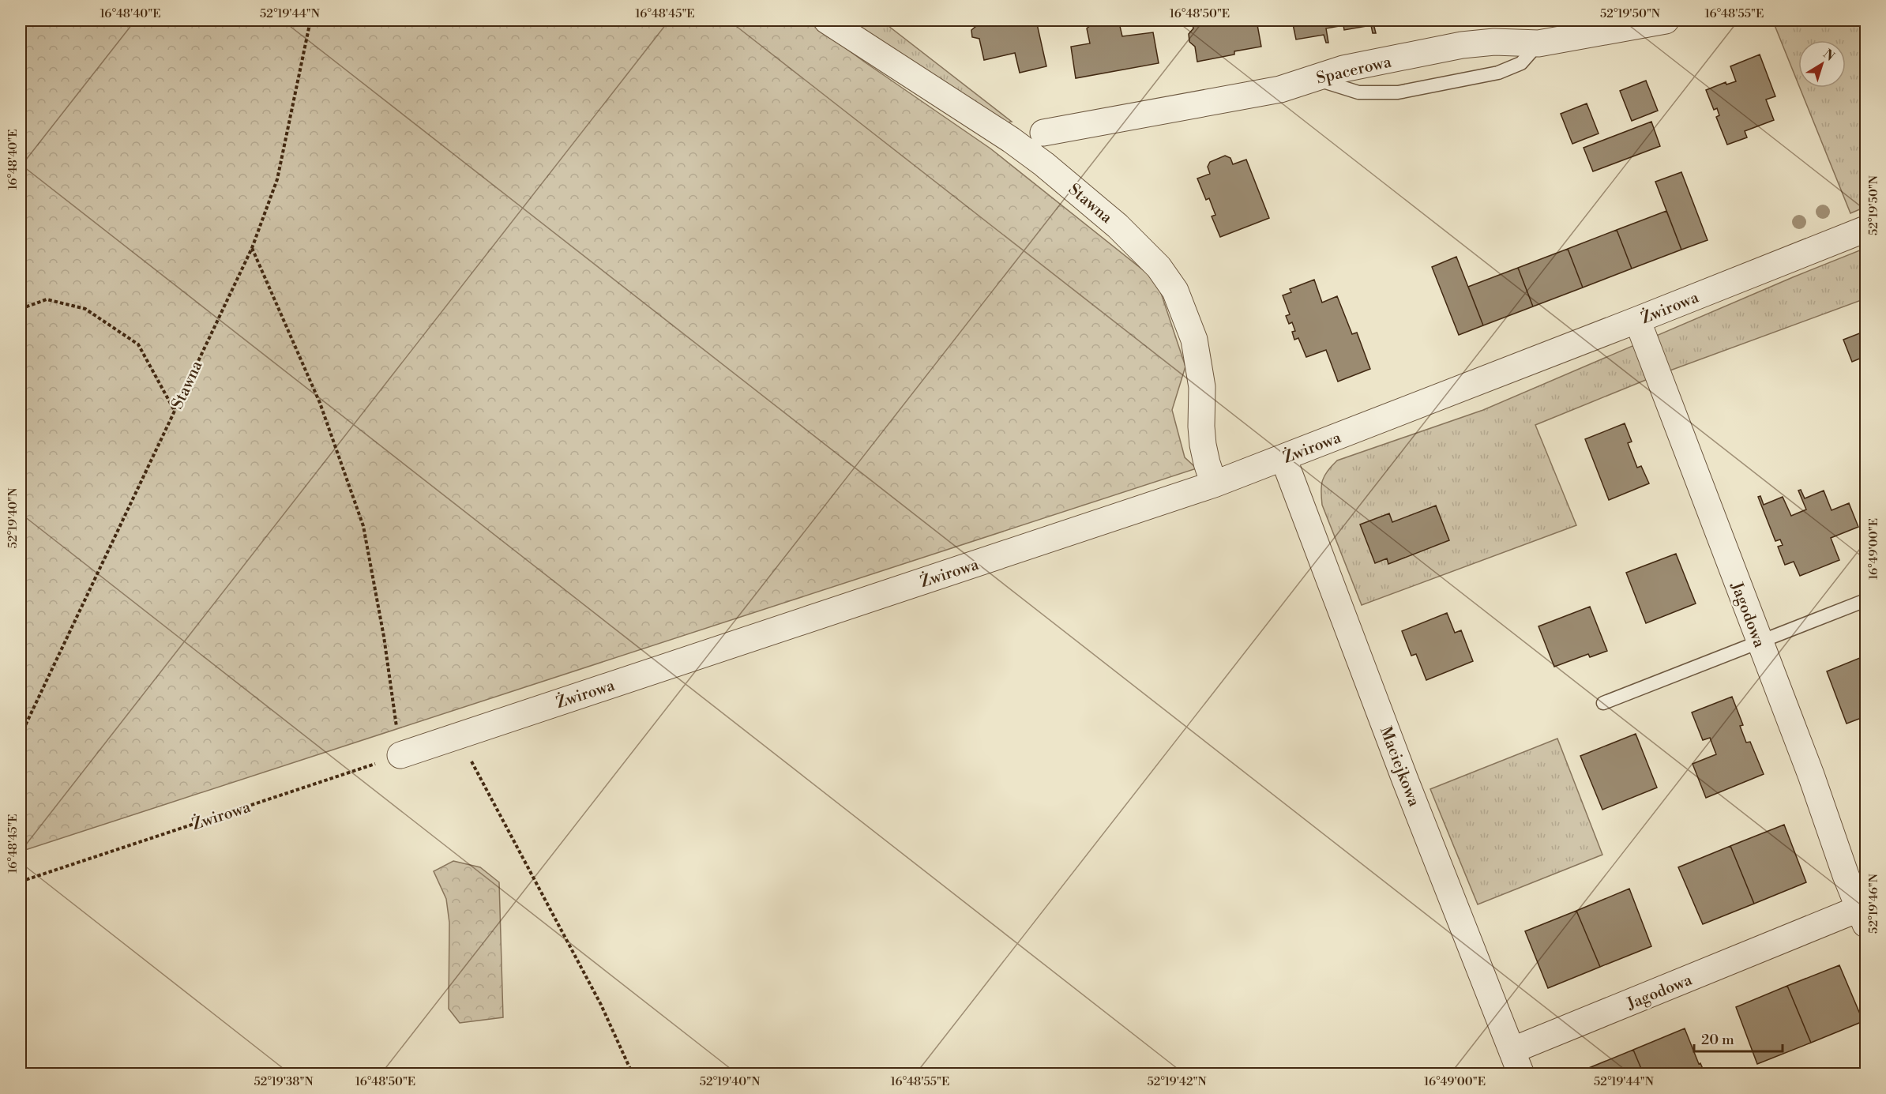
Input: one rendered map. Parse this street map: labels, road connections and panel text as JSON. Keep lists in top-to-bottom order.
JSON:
{
  "streets": {
    "street": [
      "Spacerowa",
      "Stawna",
      "Żwirowa",
      "Jagodowa",
      "Maciejkowa"
    ]
  },
  "crossings": [
    ["Stawna", "Żwirowa"],
    ["Żwirowa", "Jagodowa"],
    ["Żwirowa", "Maciejkowa"],
    ["Jagodowa", "Maciejkowa"]
  ],
  "scale_bar": "20 m",
  "north": "top right",
  "coordinates": [
    "16°48'40\"E",
    "52°19'44\"N",
    "16°48'45\"E",
    "16°48'50\"E",
    "52°19'50\"N",
    "16°48'55\"E",
    "52°19'40\"N",
    "16°49'00\"E",
    "52°19'46\"N",
    "52°19'38\"N",
    "52°19'42\"N"
  ]
}
